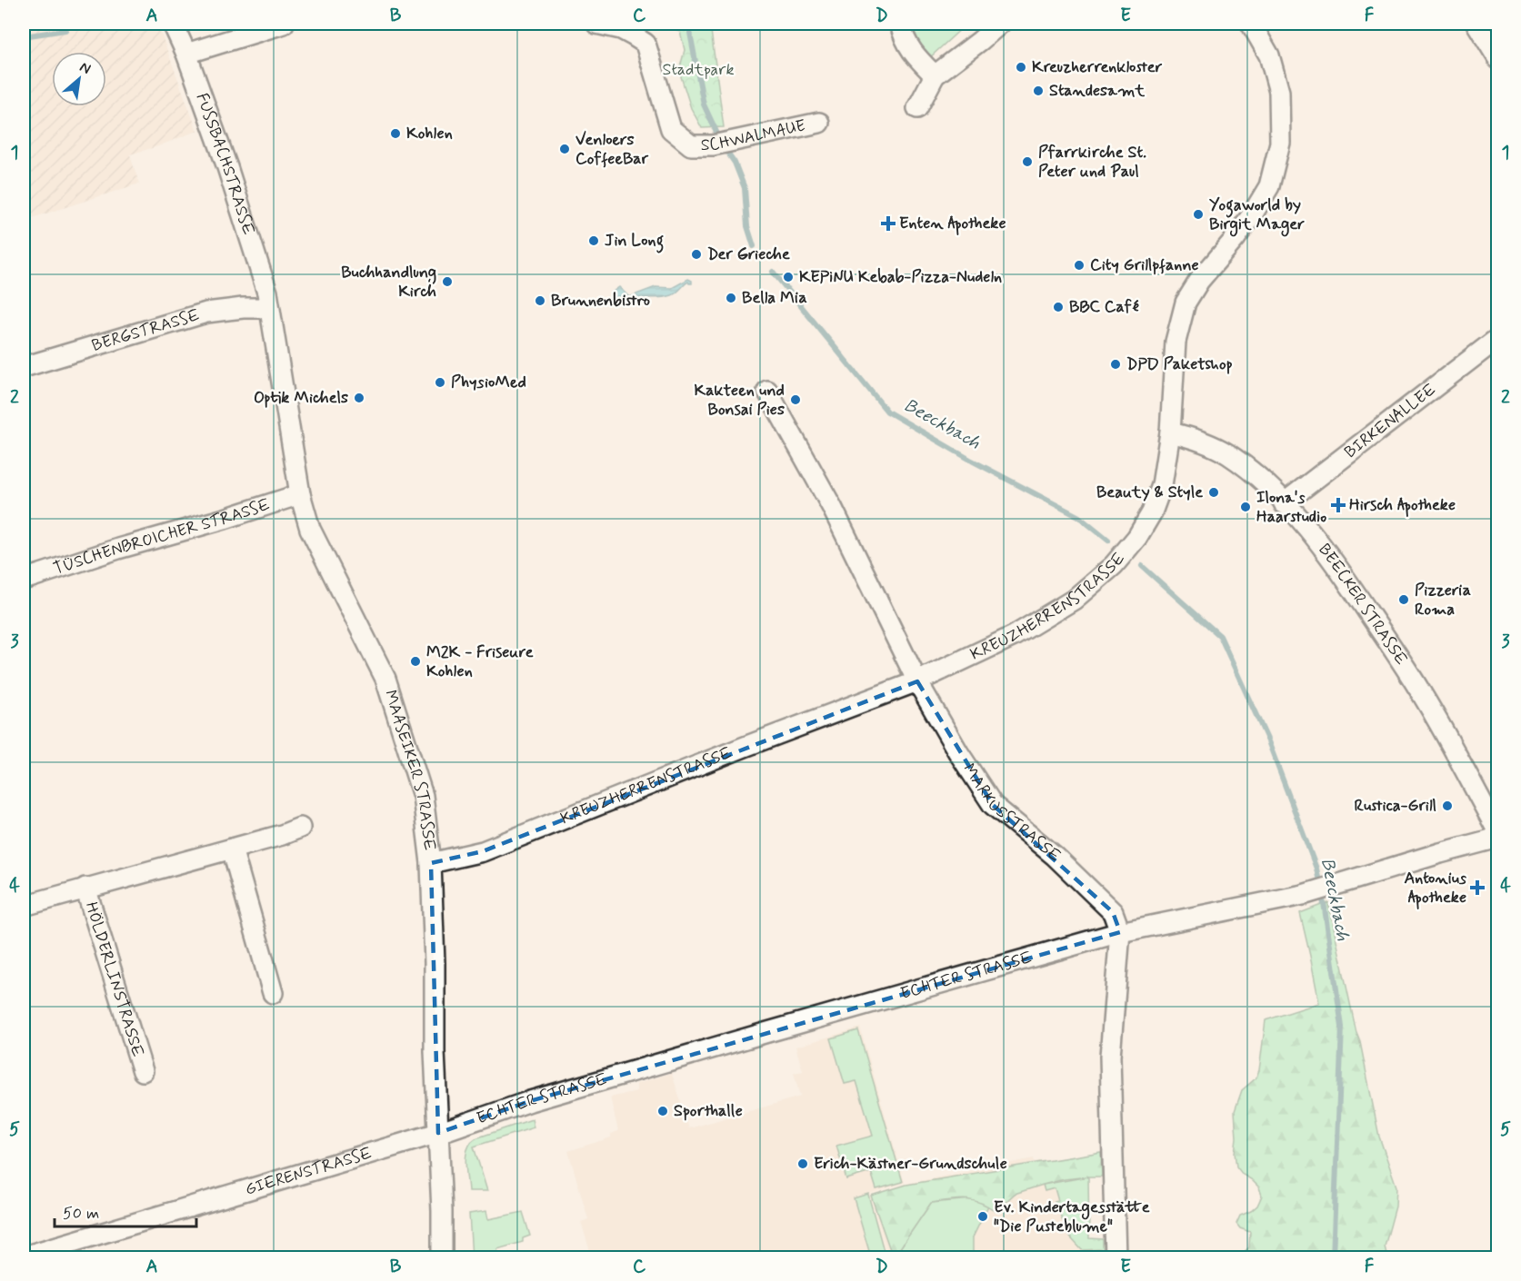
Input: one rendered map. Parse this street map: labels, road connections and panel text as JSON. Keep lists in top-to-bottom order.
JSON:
{
  "streets": {
    "street": [
      "SCHWALMAUE",
      "FUSSBACHSTRASSE",
      "BERGSTRASSE",
      "BIRKENALLEE",
      "TÜSCHENBROICHER STRASSE",
      "KREUZHERRENSTRASSE",
      "BEECKER STRASSE",
      "MAASEIKER STRASSE",
      "MARKUSSTRASSE",
      "ECHTER STRASSE",
      "HÖLDERLINSTRASSE",
      "GIERENSTRASSE"
    ]
  },
  "crossings": [
    ["FUSSBACHSTRASSE", "BERGSTRASSE"],
    ["FUSSBACHSTRASSE", "MAASEIKER STRASSE"],
    ["BERGSTRASSE", "MAASEIKER STRASSE"],
    ["BIRKENALLEE", "BEECKER STRASSE"],
    ["TÜSCHENBROICHER STRASSE", "MAASEIKER STRASSE"],
    ["KREUZHERRENSTRASSE", "BEECKER STRASSE"],
    ["KREUZHERRENSTRASSE", "MAASEIKER STRASSE"],
    ["KREUZHERRENSTRASSE", "MARKUSSTRASSE"],
    ["MAASEIKER STRASSE", "ECHTER STRASSE"],
    ["MAASEIKER STRASSE", "GIERENSTRASSE"],
    ["MARKUSSTRASSE", "ECHTER STRASSE"],
    ["ECHTER STRASSE", "GIERENSTRASSE"]
  ],
  "water": ["Beeckbach"],
  "parks": ["Stadtpark"],
  "places": {
    "other": [
      "Kreuzherrenkloster",
      "Standesamt",
      "Kohlen",
      "Venloers CoffeeBar",
      "Pfarrkirche St. Peter und Paul",
      "Yogaworld by Birgit Mager",
      "Jin Long",
      "Der Grieche",
      "City Grillpfanne",
      "KEPiNU Kebab-Pizza-Nudeln",
      "Buchhandlung Kirch",
      "Bella Mia",
      "Brunnenbistro",
      "BBC Café",
      "DPD Paketshop",
      "PhysioMed",
      "Optik Michels",
      "Kakteen und Bonsai Pies",
      "Beauty & Style",
      "Ilona's Haarstudio",
      "Pizzeria Roma",
      "M2K - Friseure Kohlen",
      "Rustica-Grill",
      "Sporthalle",
      "Erich-Kästner-Grundschule",
      "Ev. Kindertagesstätte \"Die Pusteblume\""
    ],
    "health": ["Enten Apotheke", "Hirsch Apotheke", "Antonius Apotheke"]
  },
  "scale_bar": "50 m",
  "north": "top right",
  "grid": {
    "columns": [
      "A",
      "B",
      "C",
      "D",
      "E",
      "F"
    ],
    "rows": [
      "1",
      "2",
      "3",
      "4",
      "5"
    ]
  }
}
